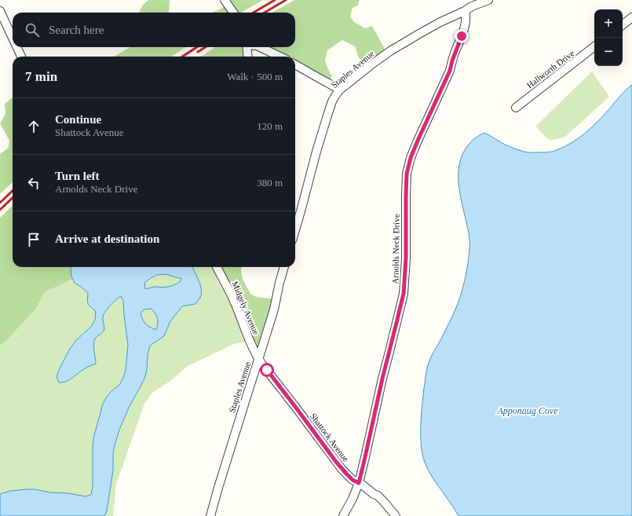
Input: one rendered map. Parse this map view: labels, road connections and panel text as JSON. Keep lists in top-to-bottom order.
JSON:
{
  "streets": {
    "street": [
      "Staples Avenue",
      "Hallworth Drive",
      "Arnolds Neck Drive",
      "Midgely Avenue",
      "Shattock Avenue"
    ]
  },
  "crossings": [
    ["Staples Avenue", "Arnolds Neck Drive"],
    ["Staples Avenue", "Midgely Avenue"],
    ["Staples Avenue", "Shattock Avenue"],
    ["Arnolds Neck Drive", "Shattock Avenue"],
    ["Midgely Avenue", "Shattock Avenue"]
  ],
  "water": ["Apponaug Cove"],
  "page": {
    "map_buttons": ["+", "−"],
    "search": "Search here",
    "heading": ["7 min", "Walk · 500 m"],
    "list": [
      ["Continue", "Shattock Avenue", "120 m"],
      ["Turn left", "Arnolds Neck Drive", "380 m"],
      "Arrive at destination"
    ]
  }
}
